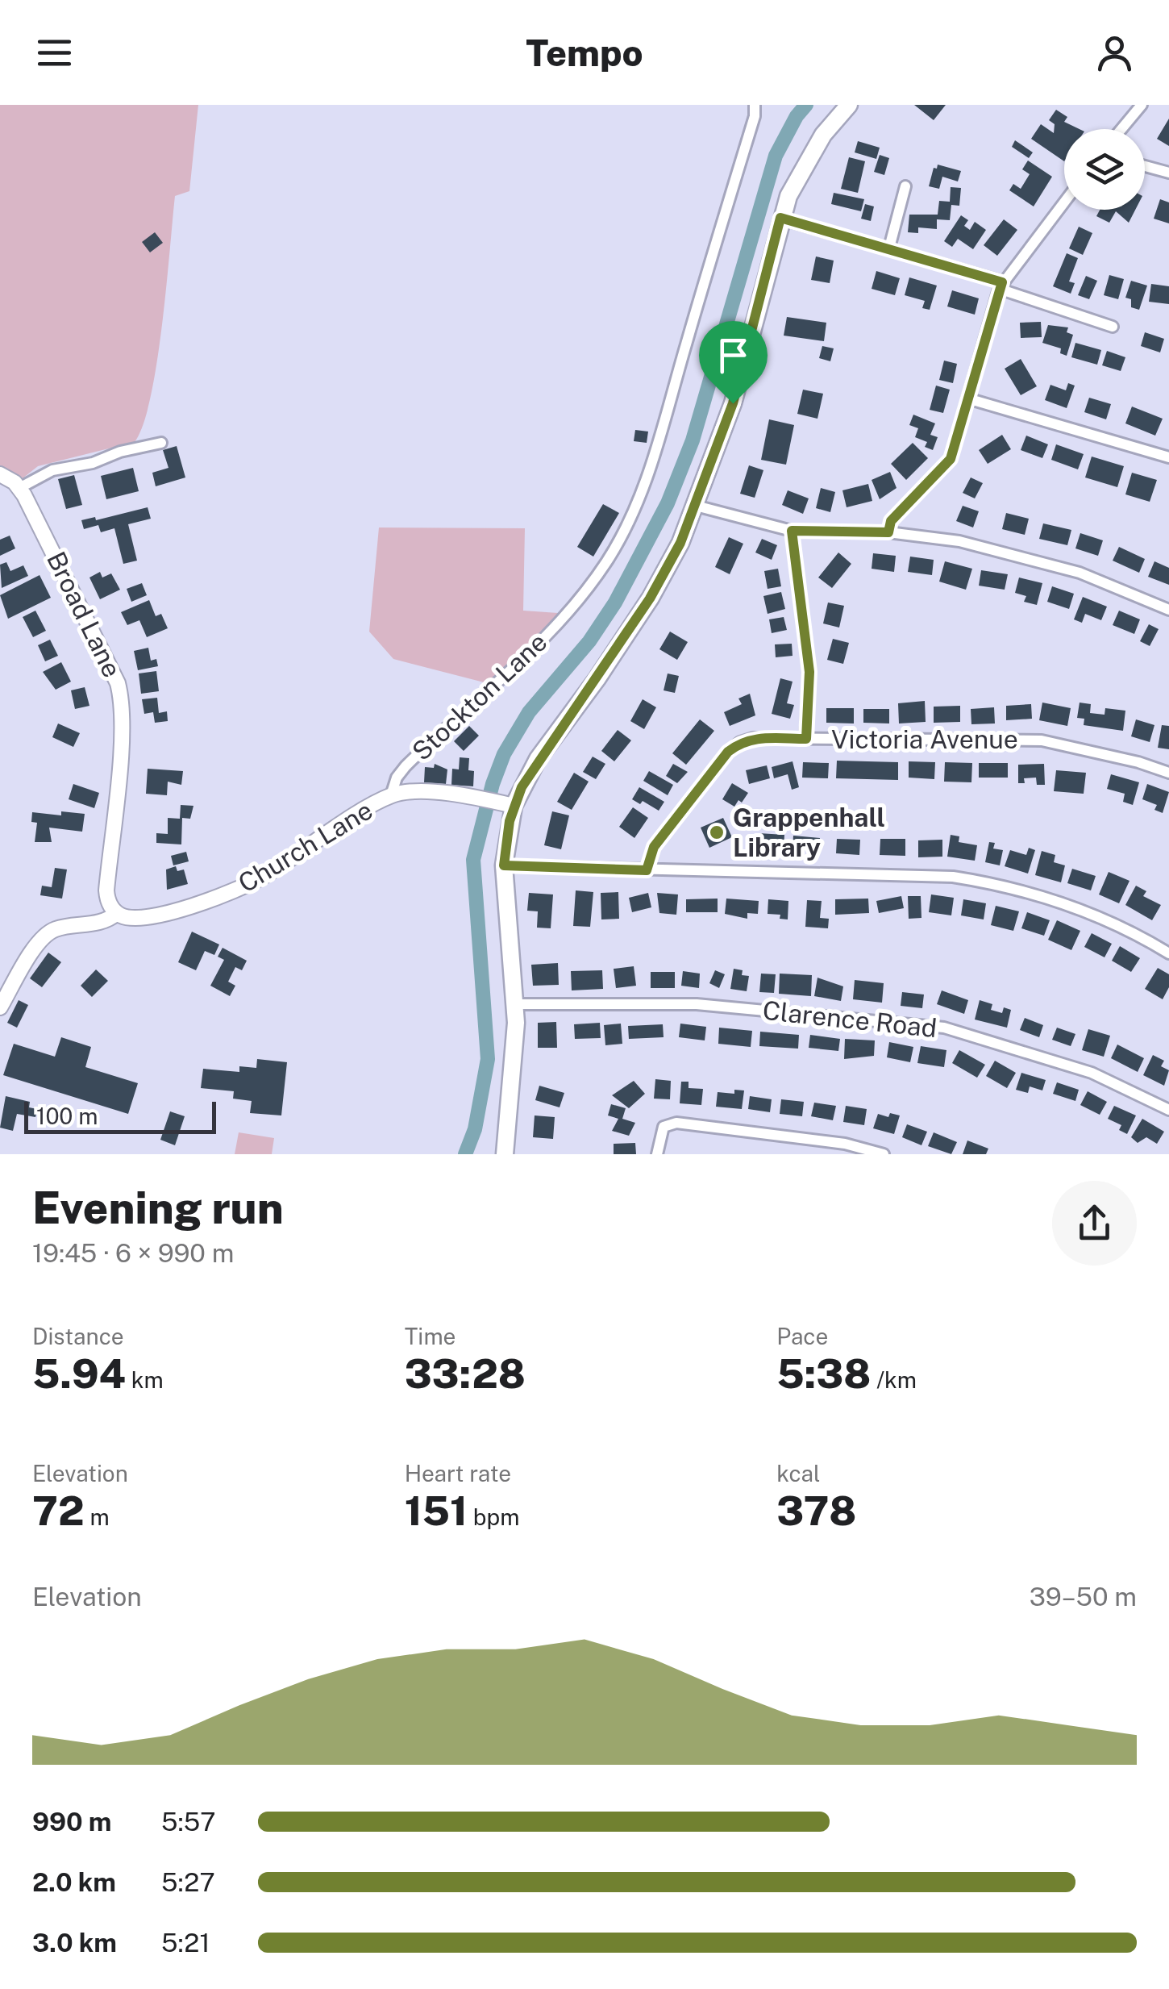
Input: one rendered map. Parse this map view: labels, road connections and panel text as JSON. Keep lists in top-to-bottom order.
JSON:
{
  "streets": {
    "street": [
      "Broad Lane",
      "Stockton Lane",
      "Victoria Avenue",
      "Church Lane",
      "Clarence Road"
    ]
  },
  "crossings": [
    ["Broad Lane", "Church Lane"],
    ["Stockton Lane", "Church Lane"]
  ],
  "places": ["Grappenhall Library"],
  "scale_bar": "100 m",
  "page": {
    "header": "Tempo",
    "scale": "100 m",
    "heading": ["Evening run", "19:45 · 6 × 990 m"],
    "stats": [
      ["Distance", "5.94 km"],
      ["Time", "33:28"],
      ["Pace", "5:38 /km"],
      ["Elevation", "72 m"],
      ["Heart rate", "151 bpm"],
      ["kcal", "378"]
    ],
    "chart": ["Elevation", "39–50 m"],
    "list": [
      {
        "name": "990 m",
        "note": "5:57"
      },
      {
        "name": "2.0 km",
        "note": "5:27"
      },
      {
        "name": "3.0 km",
        "note": "5:21"
      }
    ]
  }
}
